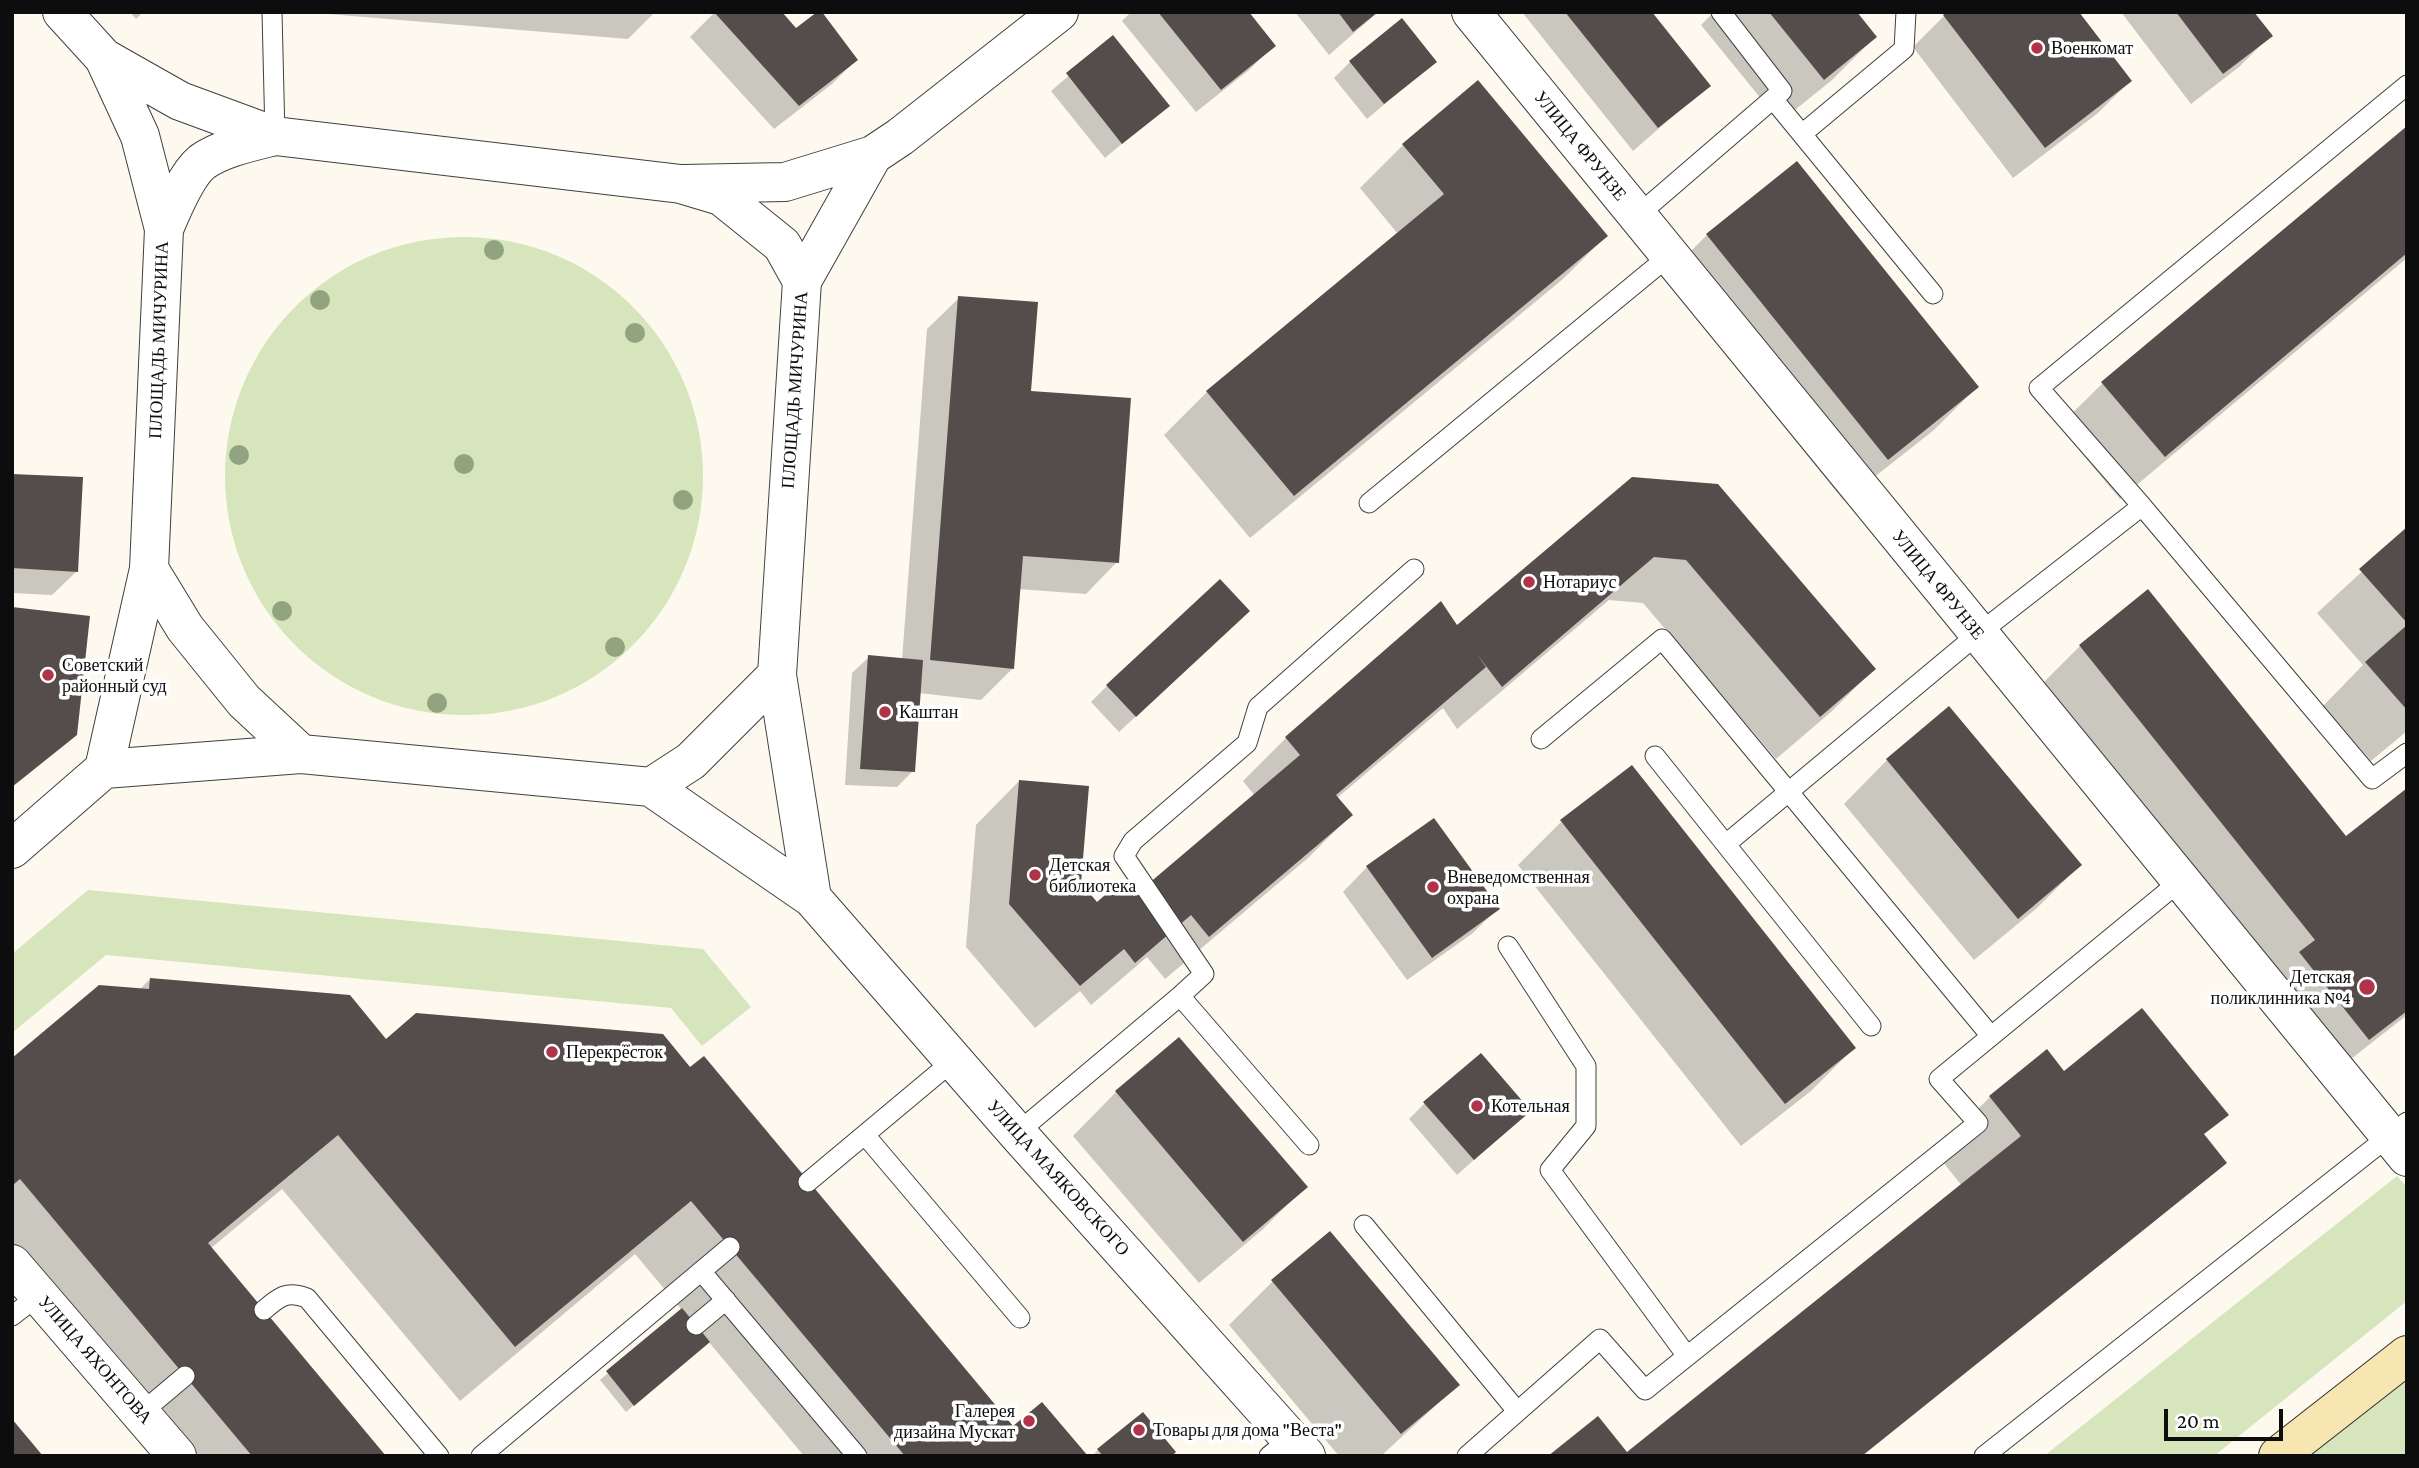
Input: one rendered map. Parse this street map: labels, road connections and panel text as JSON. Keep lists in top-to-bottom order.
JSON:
{
  "streets": {
    "street": [
      "УЛИЦА ФРУНЗЕ",
      "ПЛОЩАДЬ МИЧУРИНА",
      "УЛИЦА МАЯКОВСКОГО",
      "УЛИЦА ЯХОНТОВА"
    ]
  },
  "places": [
    "Военкомат",
    "Нотариус",
    "Советский районный суд",
    "Каштан",
    "Детская библиотека",
    "Вневедомственная охрана",
    "Детская поликлинника №4",
    "Перекрёсток",
    "Котельная",
    "Галерея дизайна Мускат",
    "Товары для дома \"Веста\""
  ],
  "scale_bar": "20 m"
}
